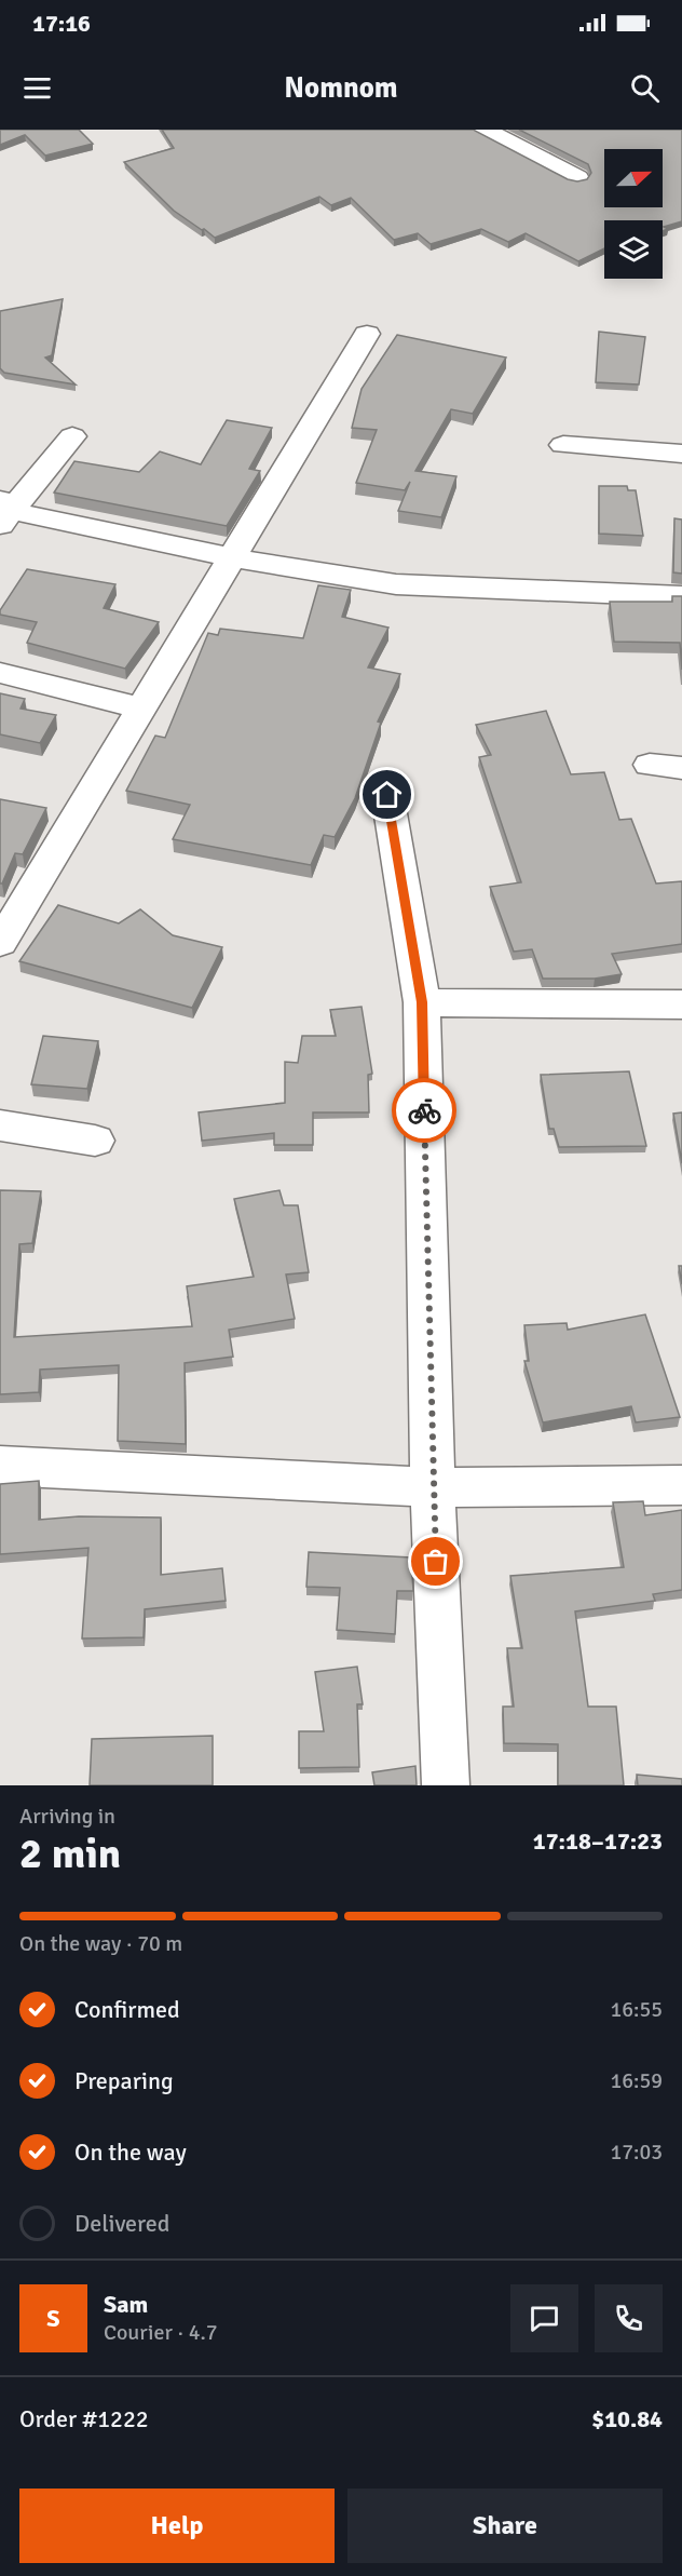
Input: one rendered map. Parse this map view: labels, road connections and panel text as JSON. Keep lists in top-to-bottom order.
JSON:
{
  "north": "right",
  "page": {
    "status": "17:16",
    "header": "Nomnom",
    "heading": ["2 min", "Arriving in", "17:18–17:23"],
    "panel": [
      "Sam",
      "Courier · 4.7",
      "Order #1222",
      "$10.84"
    ],
    "bar": "On the way · 70 m",
    "list": [
      ["Confirmed", "16:55"],
      ["Preparing", "16:59"],
      ["On the way", "17:03"],
      "Delivered"
    ],
    "round": "S",
    "buttons": ["Help", "Share"]
  }
}
